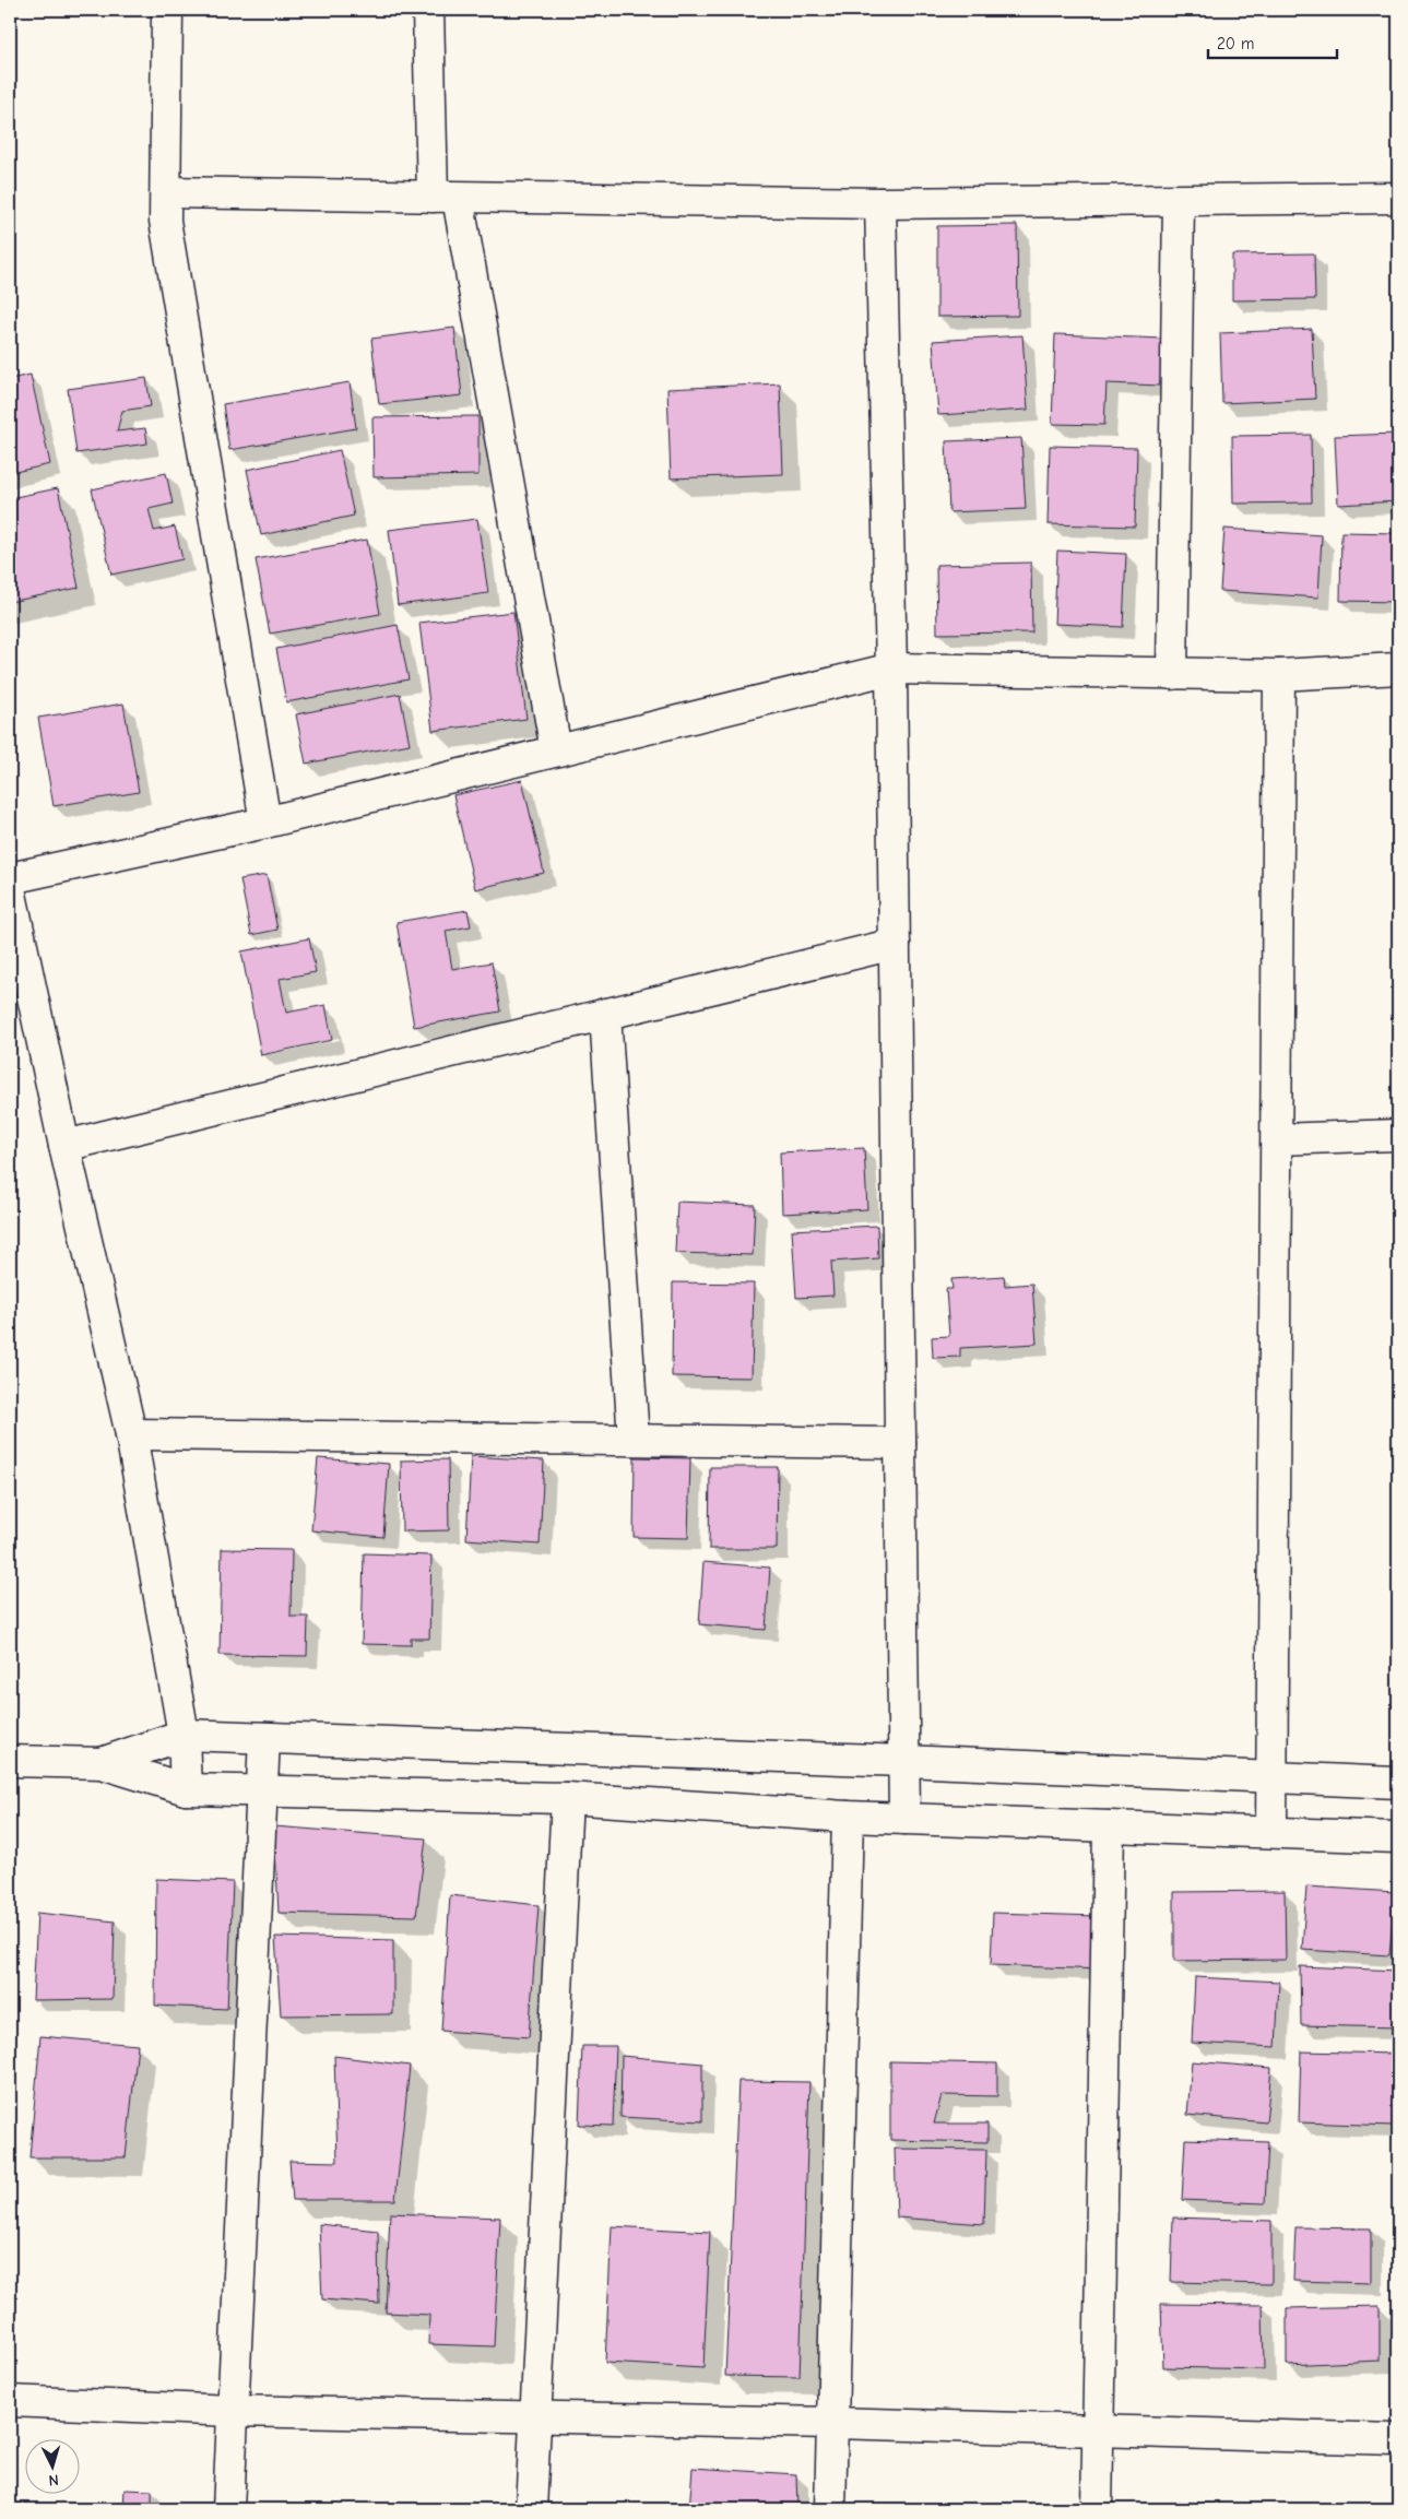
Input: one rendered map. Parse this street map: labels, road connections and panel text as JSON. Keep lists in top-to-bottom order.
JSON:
{
  "scale_bar": "20 m",
  "north": "bottom"
}
